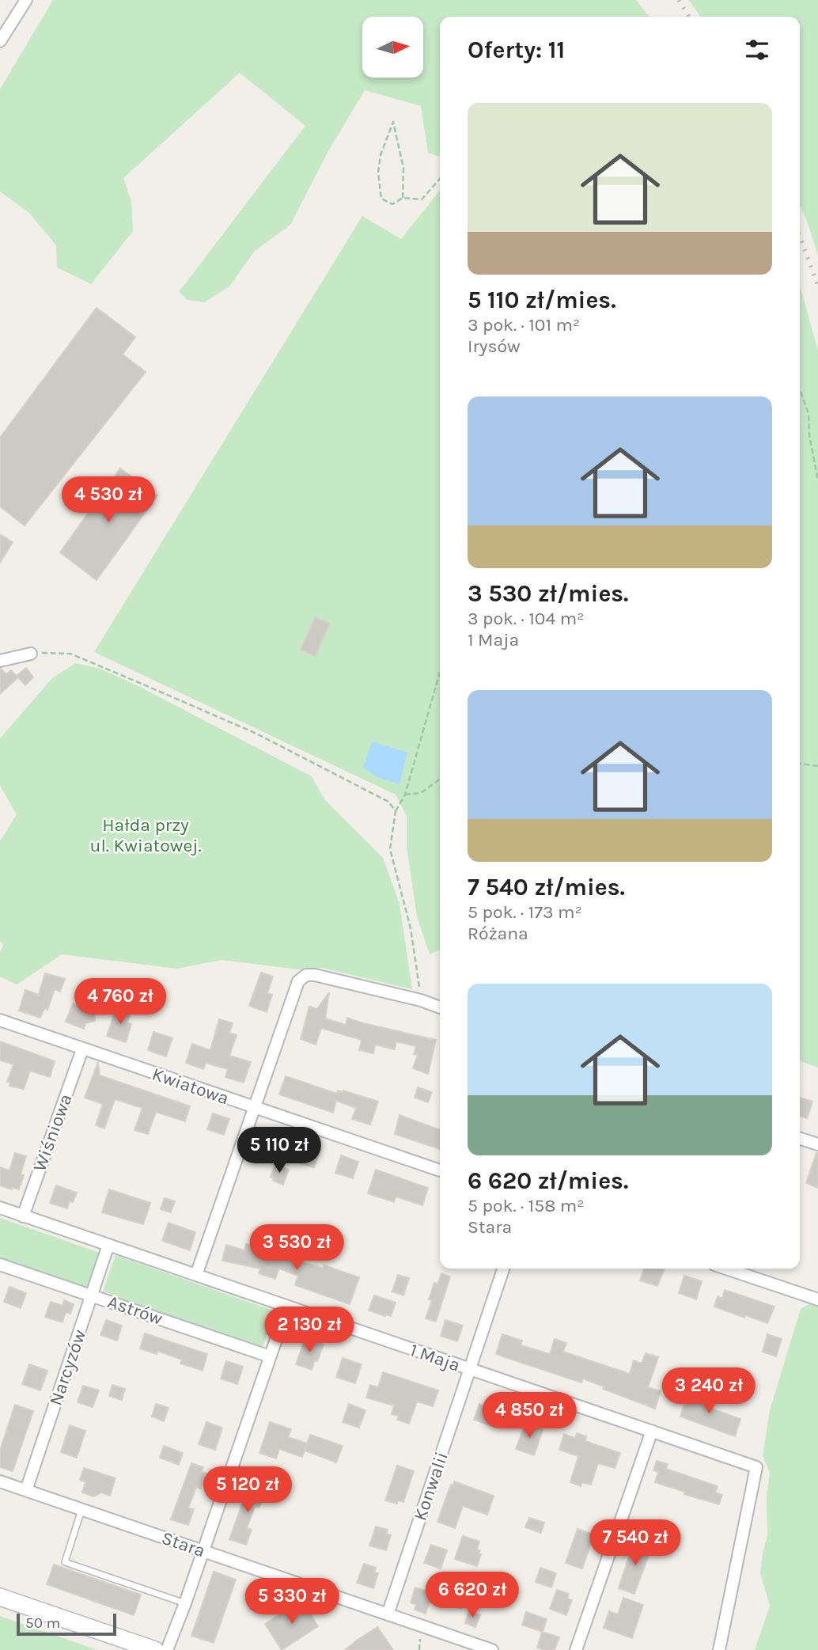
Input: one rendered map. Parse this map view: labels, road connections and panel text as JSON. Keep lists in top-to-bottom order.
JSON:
{
  "streets": {
    "street": [
      "Kwiatowa",
      "Wiśniowa",
      "Astrów",
      "1 Maja",
      "Narcyzów",
      "Konwalii",
      "Stara"
    ]
  },
  "crossings": [
    ["Kwiatowa", "Wiśniowa"],
    ["Wiśniowa", "1 Maja"],
    ["Astrów", "Narcyzów"],
    ["1 Maja", "Narcyzów"],
    ["1 Maja", "Konwalii"],
    ["Narcyzów", "Stara"],
    ["Konwalii", "Stara"]
  ],
  "parks": ["Hałda przy ul. Kwiatowej."],
  "scale_bar": "50 m",
  "north": "right",
  "page": {
    "heading": "Oferty: 11",
    "list": [
      {
        "name": "5 110 zł/mies.",
        "note": "3 pok. · 101 m² · Irysów"
      },
      {
        "name": "3 530 zł/mies.",
        "note": "3 pok. · 104 m² · 1 Maja"
      },
      {
        "name": "7 540 zł/mies.",
        "note": "5 pok. · 173 m² · Różana"
      },
      {
        "name": "6 620 zł/mies.",
        "note": "5 pok. · 158 m² · Stara"
      }
    ],
    "price": [
      "4 530 zł",
      "4 760 zł",
      "5 110 zł",
      "3 530 zł",
      "2 130 zł",
      "3 240 zł",
      "4 850 zł",
      "5 120 zł",
      "7 540 zł",
      "6 620 zł",
      "5 330 zł"
    ],
    "scale": "50 m"
  }
}
